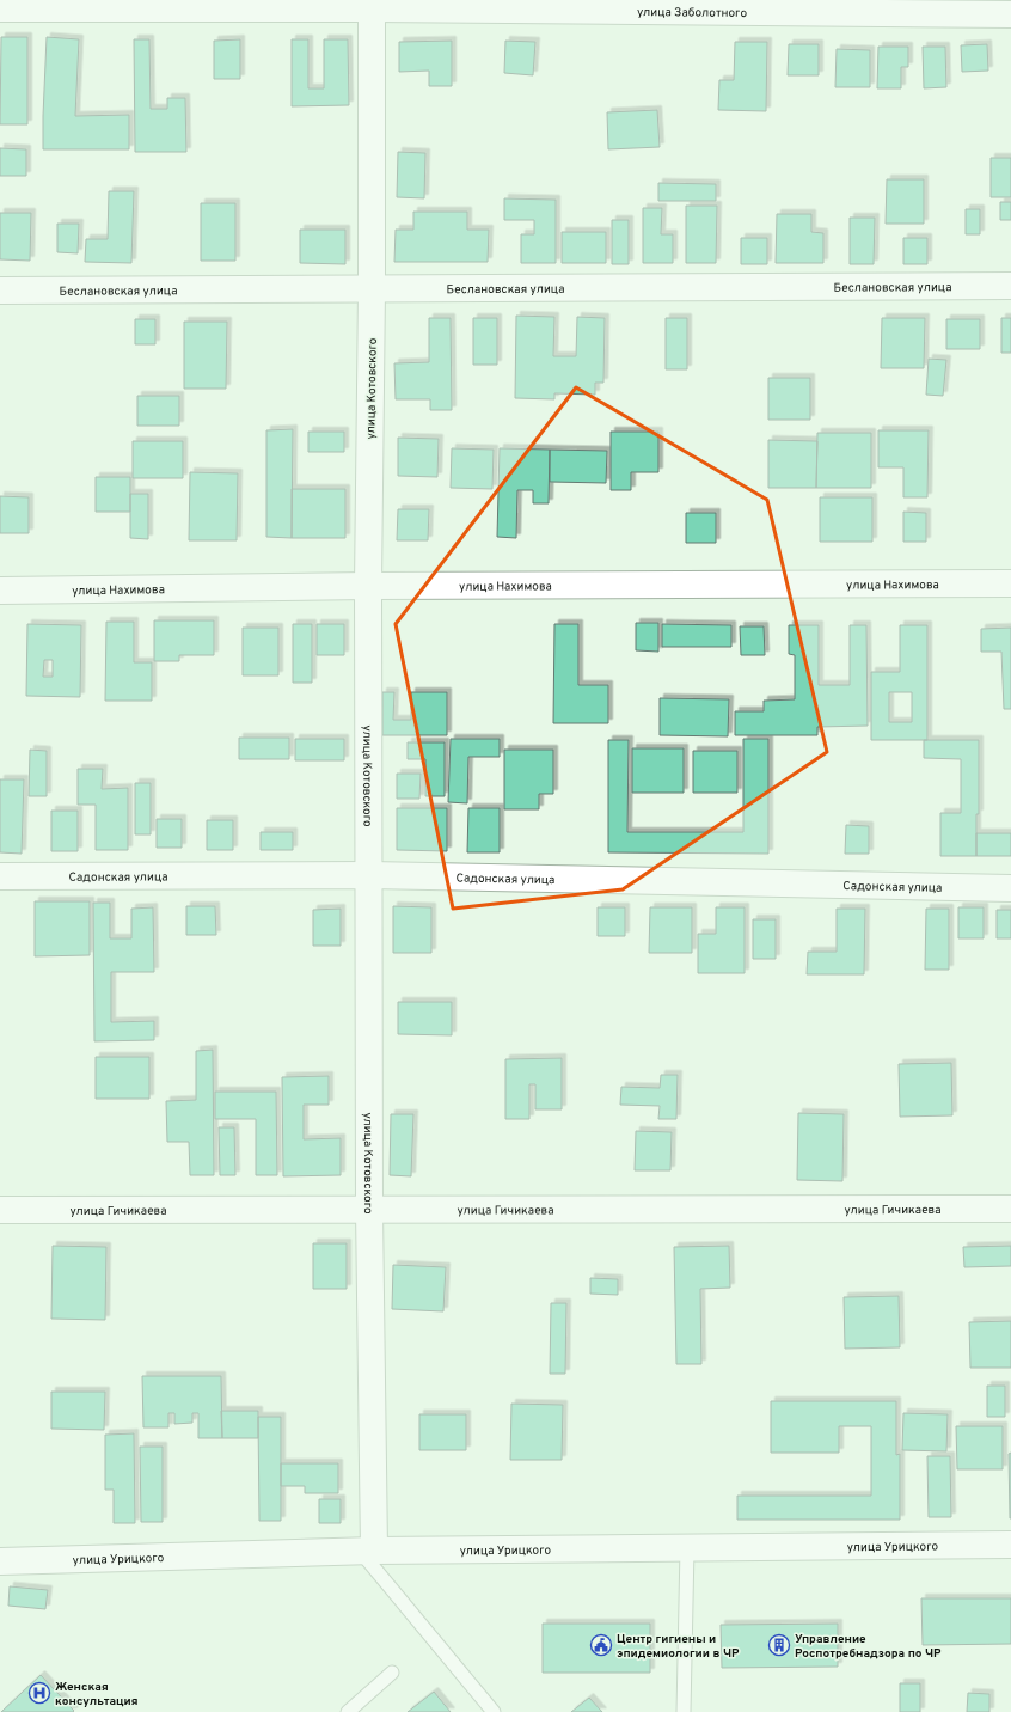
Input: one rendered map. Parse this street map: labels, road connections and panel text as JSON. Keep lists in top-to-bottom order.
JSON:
{
  "streets": {
    "street": [
      "улица Заболотного",
      "Беслановская улица",
      "улица Котовского",
      "улица Нахимова",
      "Садонская улица",
      "улица Гичикаева",
      "улица Урицкого"
    ]
  },
  "crossings": [
    ["улица Заболотного", "улица Котовского"],
    ["Беслановская улица", "улица Котовского"],
    ["улица Котовского", "улица Нахимова"],
    ["улица Котовского", "Садонская улица"],
    ["улица Котовского", "улица Гичикаева"],
    ["улица Котовского", "улица Урицкого"]
  ],
  "places": {
    "public building": ["Центр гигиены и эпидемиологии в ЧР"],
    "building": ["Управление Роспотребнадзора по ЧР"],
    "hospital": ["Женская консультация"]
  }
}
